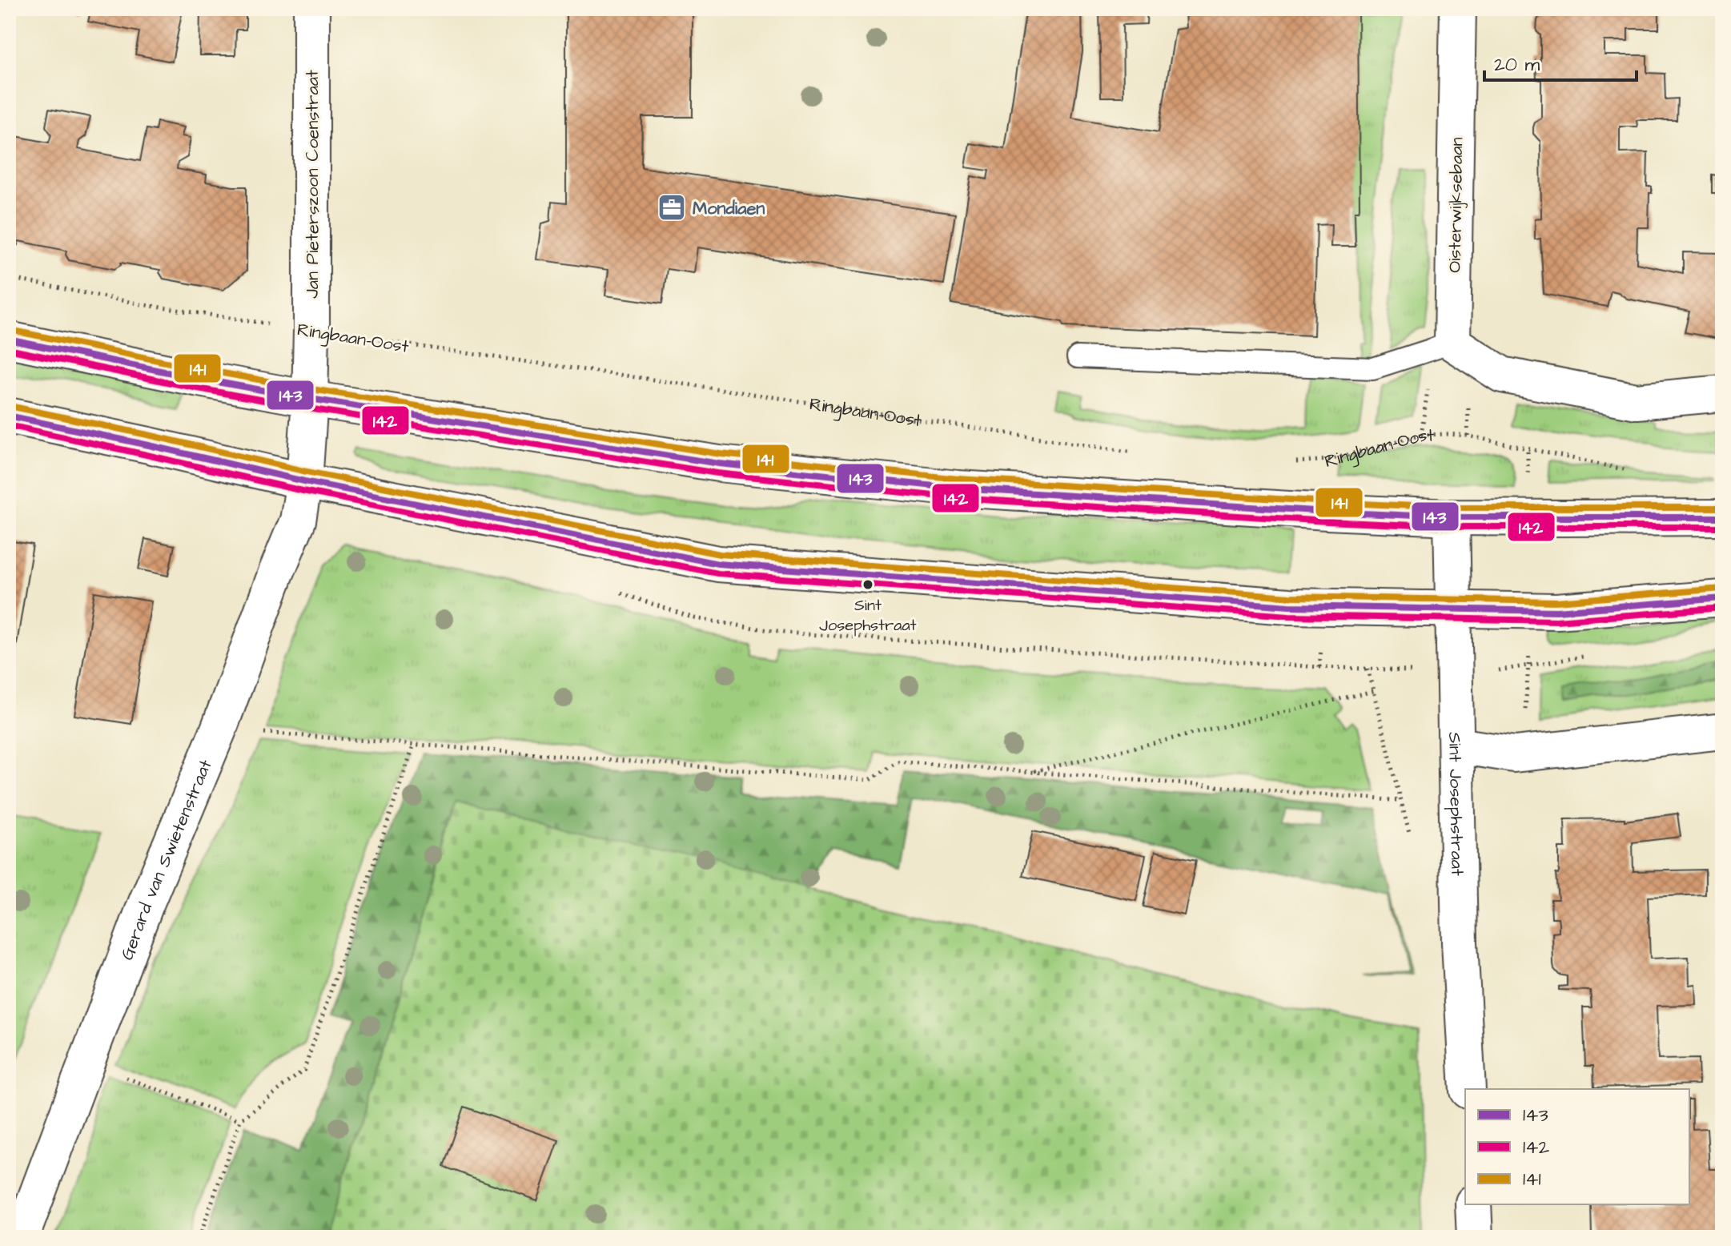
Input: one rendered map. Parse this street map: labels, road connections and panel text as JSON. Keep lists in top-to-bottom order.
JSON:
{
  "streets": {
    "main road": [
      "Jan Pieterszoon Coenstraat",
      "Oisterwijksebaan",
      "Sint Josephstraat",
      "Gerard van Swietenstraat"
    ],
    "path": ["Ringbaan-Oost"]
  },
  "crossings": [
    ["Jan Pieterszoon Coenstraat", "Ringbaan-Oost"]
  ],
  "places": {
    "office": ["Mondiaen"],
    "other": ["Sint Josephstraat"]
  },
  "lines": ["transit line 141", "transit line 143", "transit line 142"],
  "legend": ["143", "142", "141"],
  "scale_bar": "20 m"
}
